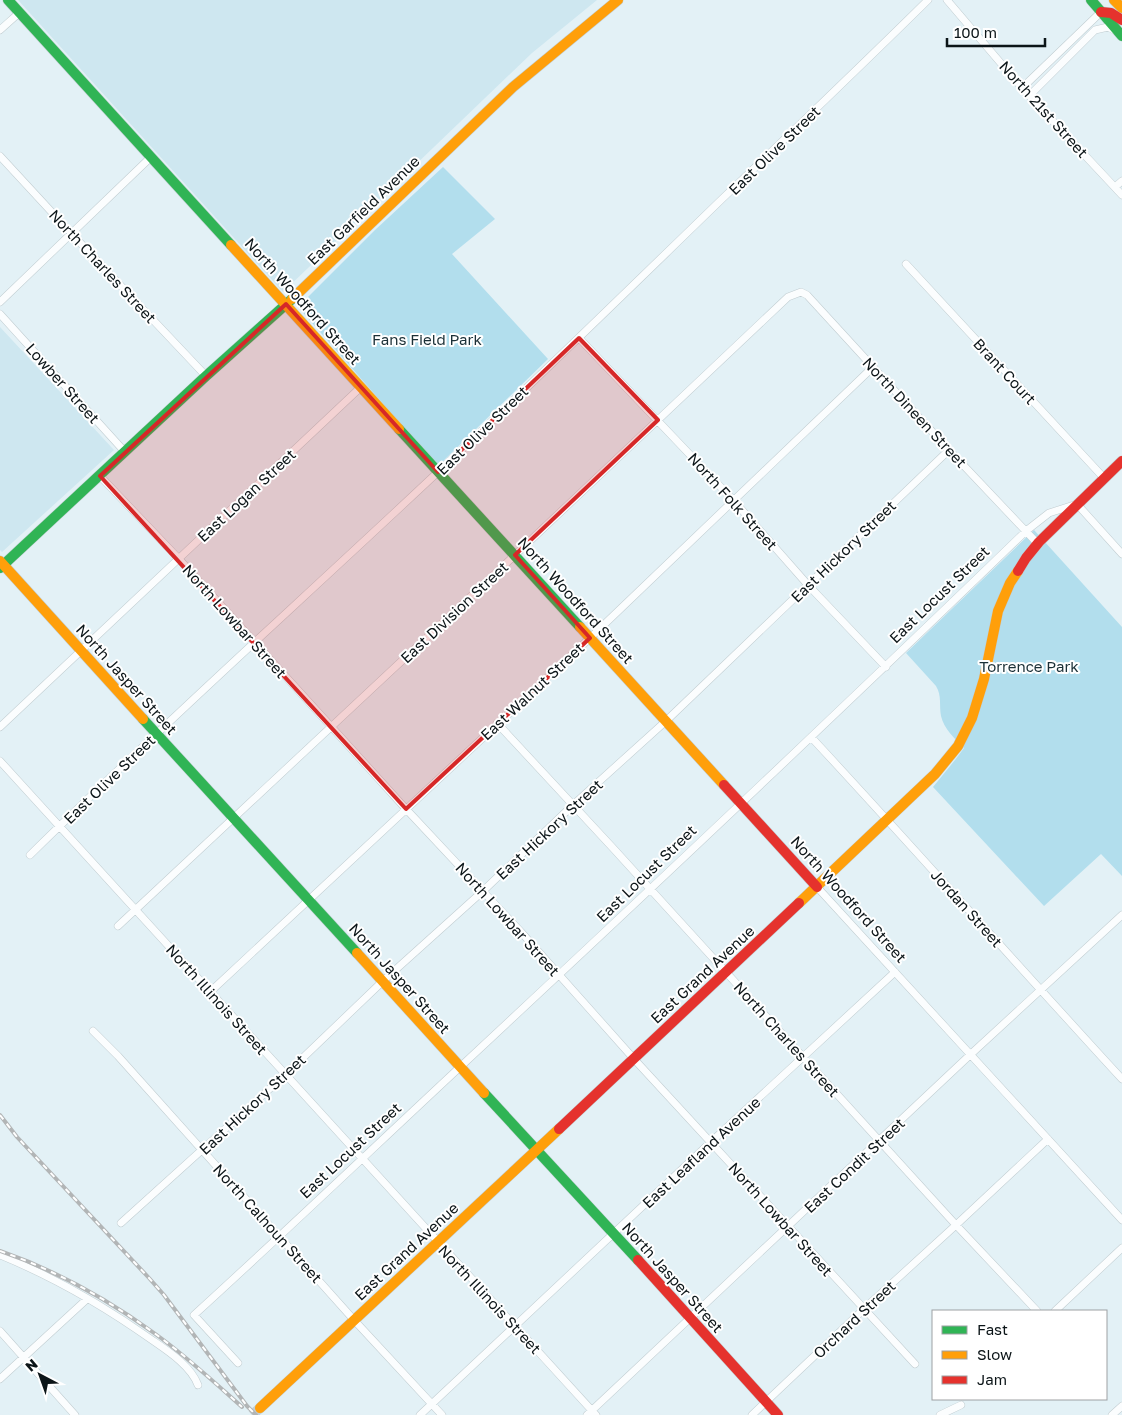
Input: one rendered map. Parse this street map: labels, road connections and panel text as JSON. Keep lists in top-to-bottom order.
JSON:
{
  "streets": {
    "street": [
      "North 21st Street",
      "East Olive Street",
      "East Garfield Avenue",
      "North Charles Street",
      "North Woodford Street",
      "Brant Court",
      "Lowber Street",
      "North Dineen Street",
      "East Logan Street",
      "North Folk Street",
      "East Hickory Street",
      "East Locust Street",
      "East Division Street",
      "North Lowbar Street",
      "North Jasper Street",
      "East Walnut Street",
      "Jordan Street",
      "East Grand Avenue",
      "North Illinois Street",
      "East Leafland Avenue",
      "East Condit Street",
      "North Calhoun Street",
      "Orchard Street"
    ]
  },
  "crossings": [
    ["East Olive Street", "North Woodford Street"],
    ["East Olive Street", "North Folk Street"],
    ["East Olive Street", "North Lowbar Street"],
    ["East Olive Street", "North Jasper Street"],
    ["East Olive Street", "North Illinois Street"],
    ["East Garfield Avenue", "North Charles Street"],
    ["East Garfield Avenue", "North Woodford Street"],
    ["East Garfield Avenue", "Lowber Street"],
    ["East Garfield Avenue", "North Lowbar Street"],
    ["East Garfield Avenue", "North Jasper Street"],
    ["North Charles Street", "East Hickory Street"],
    ["North Charles Street", "East Locust Street"],
    ["North Charles Street", "East Walnut Street"],
    ["North Charles Street", "East Grand Avenue"],
    ["North Charles Street", "East Leafland Avenue"],
    ["North Charles Street", "East Condit Street"],
    ["North Charles Street", "Orchard Street"],
    ["North Woodford Street", "East Logan Street"],
    ["North Woodford Street", "East Hickory Street"],
    ["North Woodford Street", "East Locust Street"],
    ["North Woodford Street", "East Division Street"],
    ["North Woodford Street", "East Walnut Street"],
    ["North Woodford Street", "East Grand Avenue"],
    ["North Woodford Street", "East Leafland Avenue"],
    ["North Woodford Street", "East Condit Street"],
    ["North Woodford Street", "Orchard Street"],
    ["Brant Court", "East Locust Street"],
    ["North Dineen Street", "East Hickory Street"],
    ["North Dineen Street", "East Locust Street"],
    ["North Dineen Street", "East Division Street"],
    ["North Dineen Street", "East Walnut Street"],
    ["North Dineen Street", "East Grand Avenue"],
    ["East Logan Street", "North Lowbar Street"],
    ["East Logan Street", "North Jasper Street"],
    ["North Folk Street", "East Hickory Street"],
    ["North Folk Street", "East Locust Street"],
    ["North Folk Street", "East Division Street"],
    ["North Folk Street", "East Walnut Street"],
    ["East Hickory Street", "North Lowbar Street"],
    ["East Hickory Street", "North Jasper Street"],
    ["East Hickory Street", "North Illinois Street"],
    ["East Hickory Street", "North Calhoun Street"],
    ["East Locust Street", "North Lowbar Street"],
    ["East Locust Street", "North Jasper Street"],
    ["East Locust Street", "Jordan Street"],
    ["East Locust Street", "East Grand Avenue"],
    ["East Locust Street", "North Illinois Street"],
    ["East Locust Street", "North Calhoun Street"],
    ["East Division Street", "North Lowbar Street"],
    ["East Division Street", "North Jasper Street"],
    ["East Division Street", "North Illinois Street"],
    ["North Lowbar Street", "East Walnut Street"],
    ["North Lowbar Street", "East Grand Avenue"],
    ["North Lowbar Street", "East Leafland Avenue"],
    ["North Lowbar Street", "East Condit Street"],
    ["North Lowbar Street", "Orchard Street"],
    ["North Jasper Street", "East Walnut Street"],
    ["North Jasper Street", "East Grand Avenue"],
    ["North Jasper Street", "East Leafland Avenue"],
    ["North Jasper Street", "East Condit Street"],
    ["North Jasper Street", "Orchard Street"],
    ["East Walnut Street", "North Illinois Street"],
    ["Jordan Street", "East Grand Avenue"],
    ["Jordan Street", "East Condit Street"],
    ["East Grand Avenue", "North Illinois Street"],
    ["East Grand Avenue", "North Calhoun Street"],
    ["North Illinois Street", "East Leafland Avenue"],
    ["North Illinois Street", "East Condit Street"],
    ["East Leafland Avenue", "North Calhoun Street"]
  ],
  "parks": ["Fans Field Park", "Torrence Park"],
  "legend": ["Fast", "Slow", "Jam"],
  "scale_bar": "100 m",
  "north": "top left"
}
